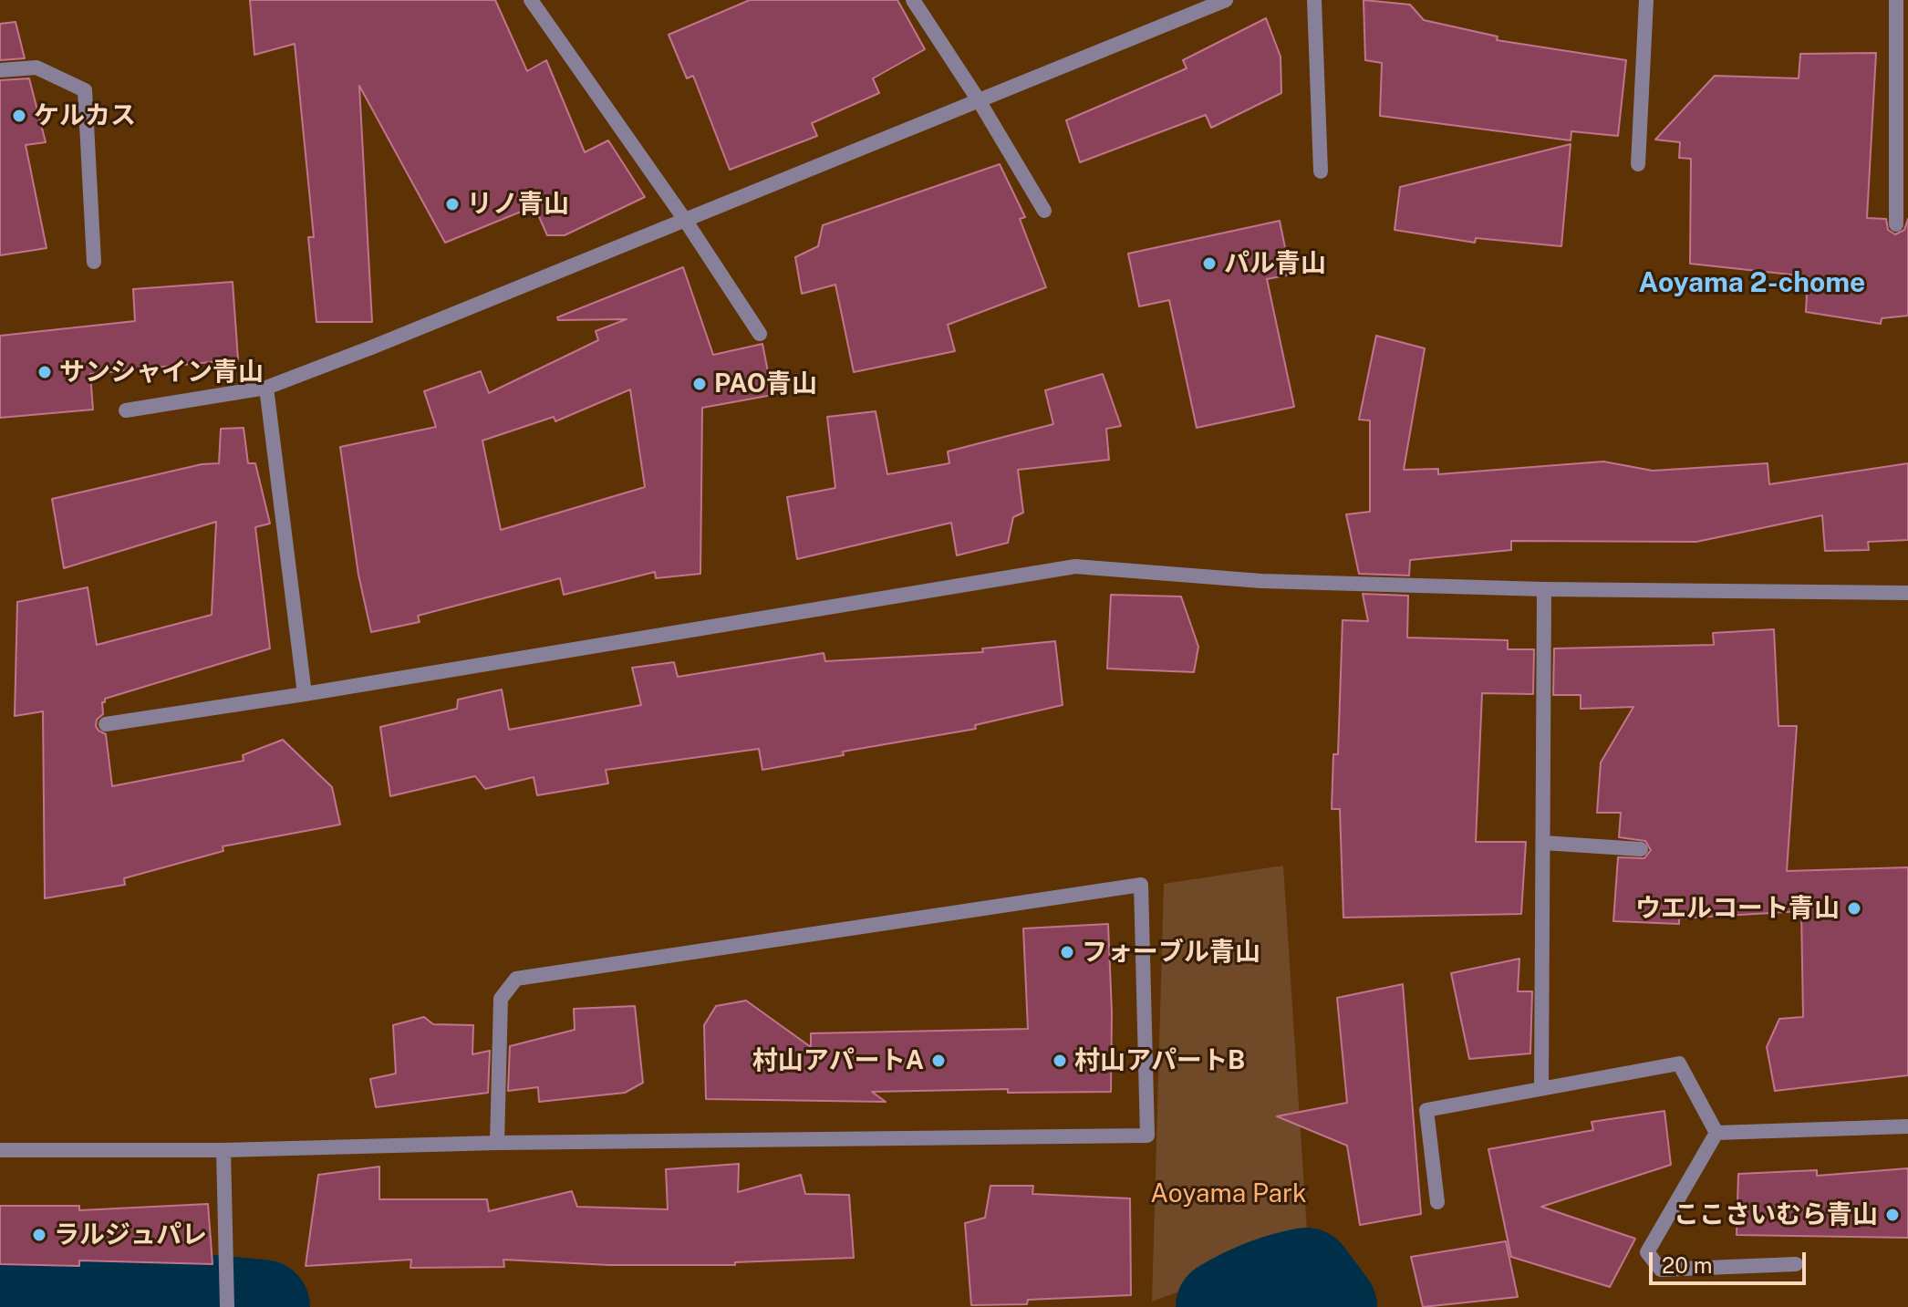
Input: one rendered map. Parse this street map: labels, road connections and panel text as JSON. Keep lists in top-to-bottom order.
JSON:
{
  "districts": ["Aoyama 2-chome"],
  "parks": ["Aoyama Park"],
  "places": [
    "ケルカス",
    "リノ青山",
    "パル青山",
    "サンシャイン青山",
    "PAO青山",
    "ウエルコート青山",
    "フォーブル青山",
    "村山アパートA",
    "村山アパートB",
    "ここさいむら青山",
    "ラルジュパレ"
  ],
  "scale_bar": "20 m"
}
